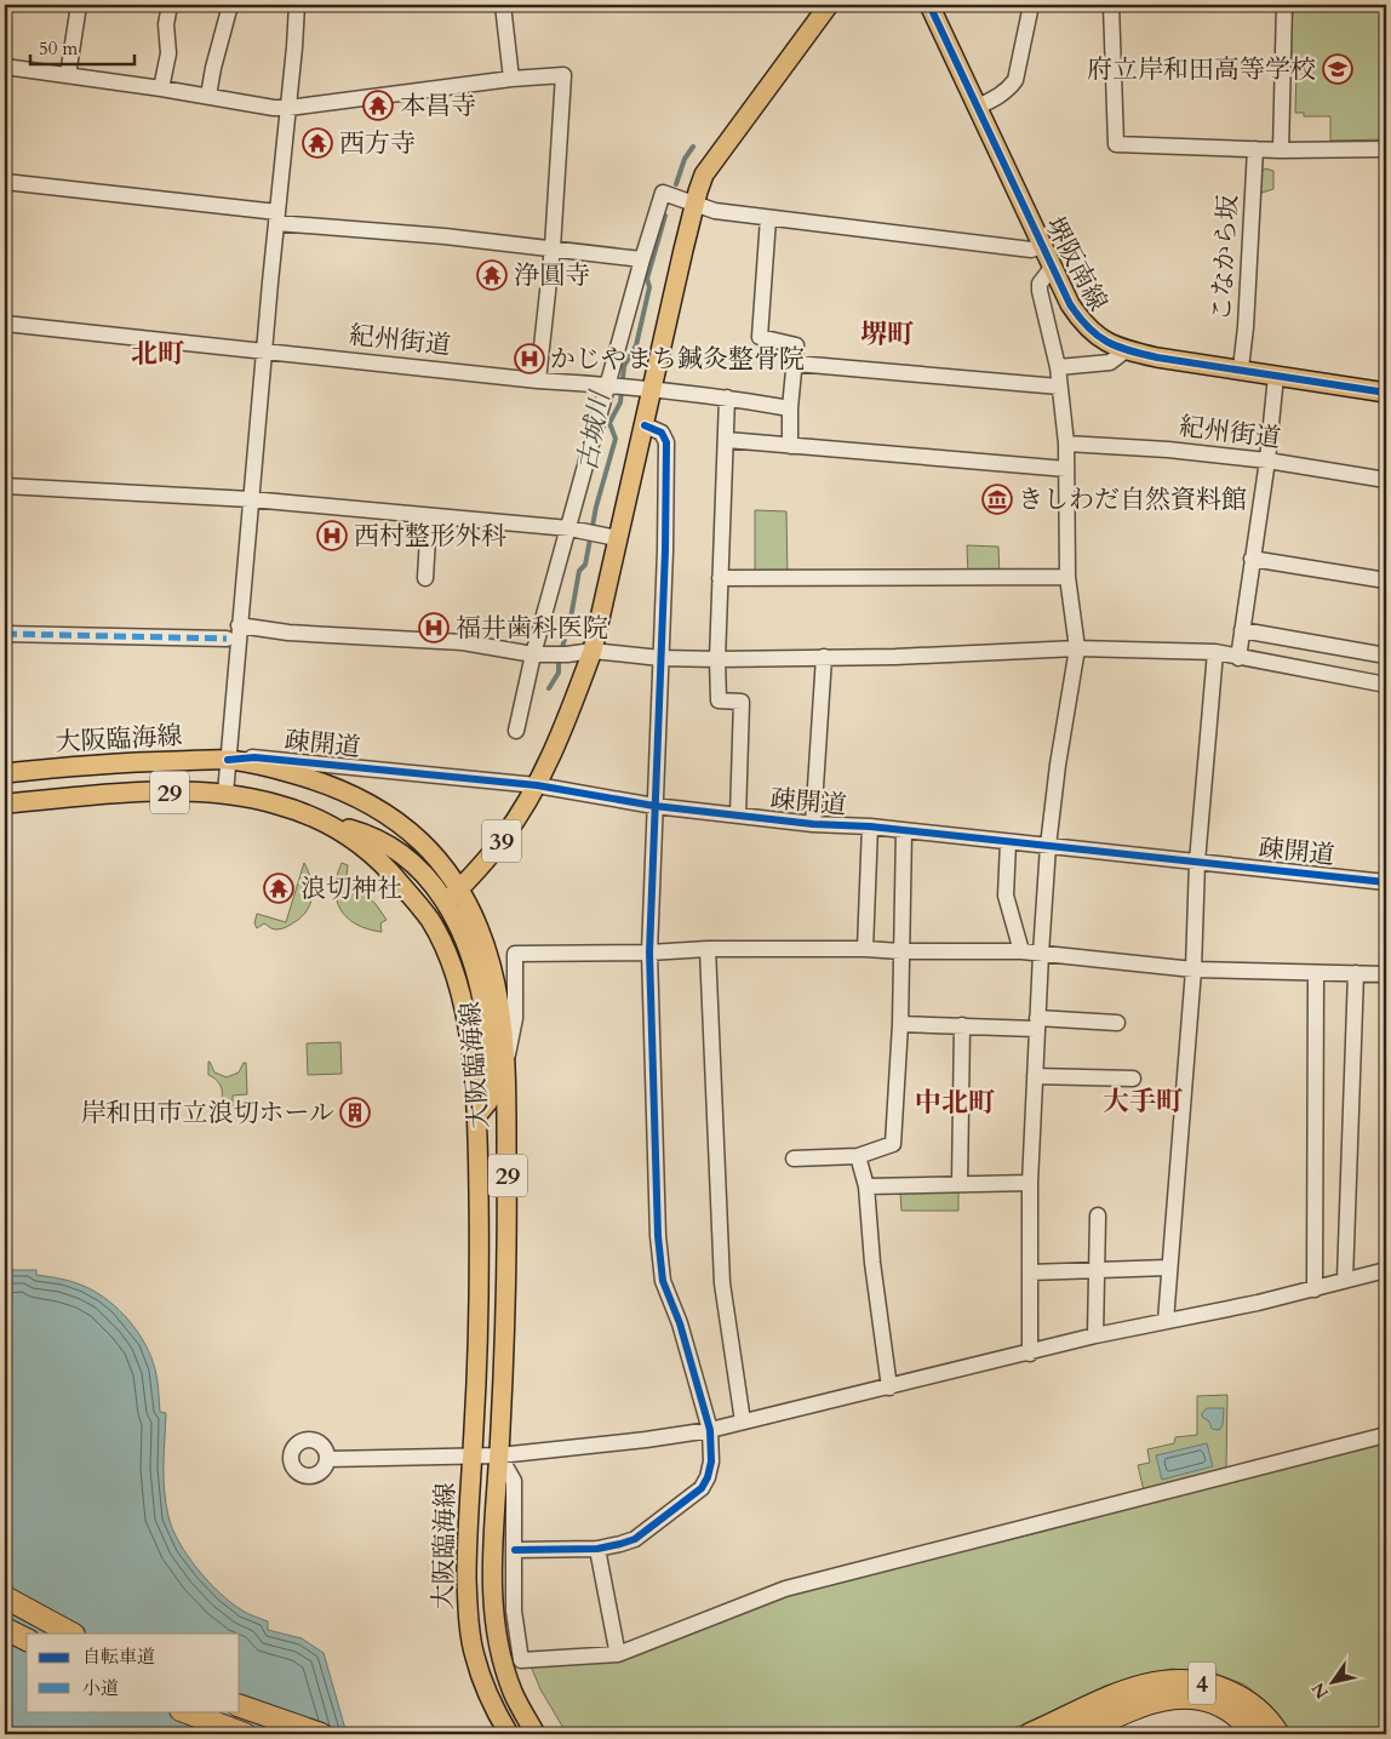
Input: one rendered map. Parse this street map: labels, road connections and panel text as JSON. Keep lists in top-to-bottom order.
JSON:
{
  "streets": {
    "highway": ["4"],
    "main road": [
      "堺阪南線",
      "大阪臨海線",
      "29",
      "39"
    ],
    "street": ["こなから坂", "紀州街道", "疎開道"]
  },
  "crossings": [
    ["こなから坂", "堺阪南線"],
    ["紀州街道", "39"],
    ["大阪臨海線", "疎開道"],
    ["大阪臨海線", "39"],
    ["疎開道", "39"]
  ],
  "districts": [
    "堺町",
    "北町",
    "大手町",
    "中北町"
  ],
  "water": ["古城川"],
  "places": {
    "school or university": ["府立岸和田高等学校"],
    "temple": [
      "本昌寺",
      "西方寺",
      "浄圓寺",
      "浪切神社"
    ],
    "hospital": ["かじやまち鍼灸整骨院", "西村整形外科", "福井歯科医院"],
    "museum": ["きしわだ自然資料館"],
    "building": ["岸和田市立浪切ホール"]
  },
  "legend": ["自転車道", "小道"],
  "scale_bar": "50 m",
  "north": "bottom left"
}
